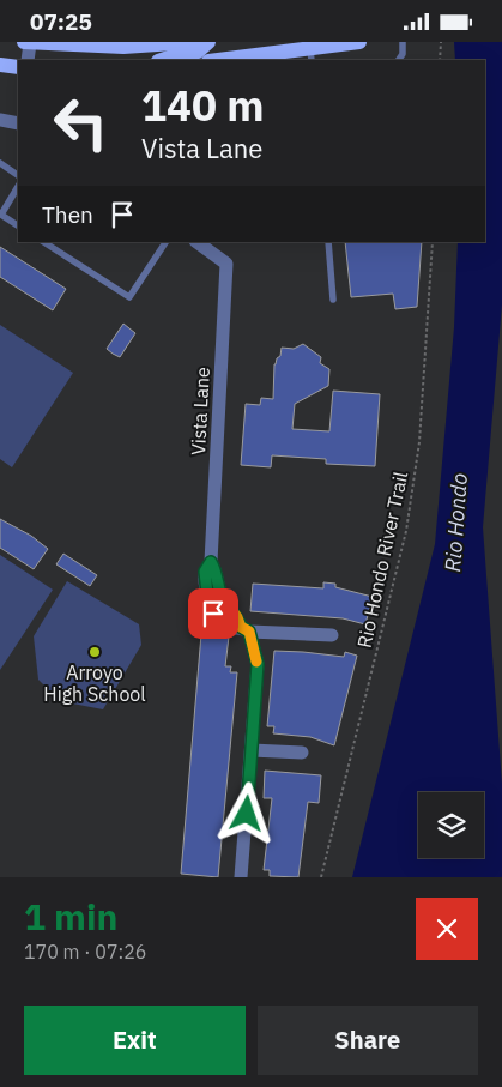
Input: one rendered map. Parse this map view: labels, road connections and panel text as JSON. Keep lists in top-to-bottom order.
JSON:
{
  "streets": {
    "street": ["Vista Lane"],
    "path": ["Rio Hondo River Trail"]
  },
  "water": ["Rio Hondo"],
  "places": ["Arroyo High School"],
  "page": {
    "status": "07:25",
    "turn": ["140 m", "Vista Lane"],
    "then": "Then",
    "heading": ["1 min", "170 m · 07:26"],
    "buttons": ["Exit", "Share"]
  }
}
